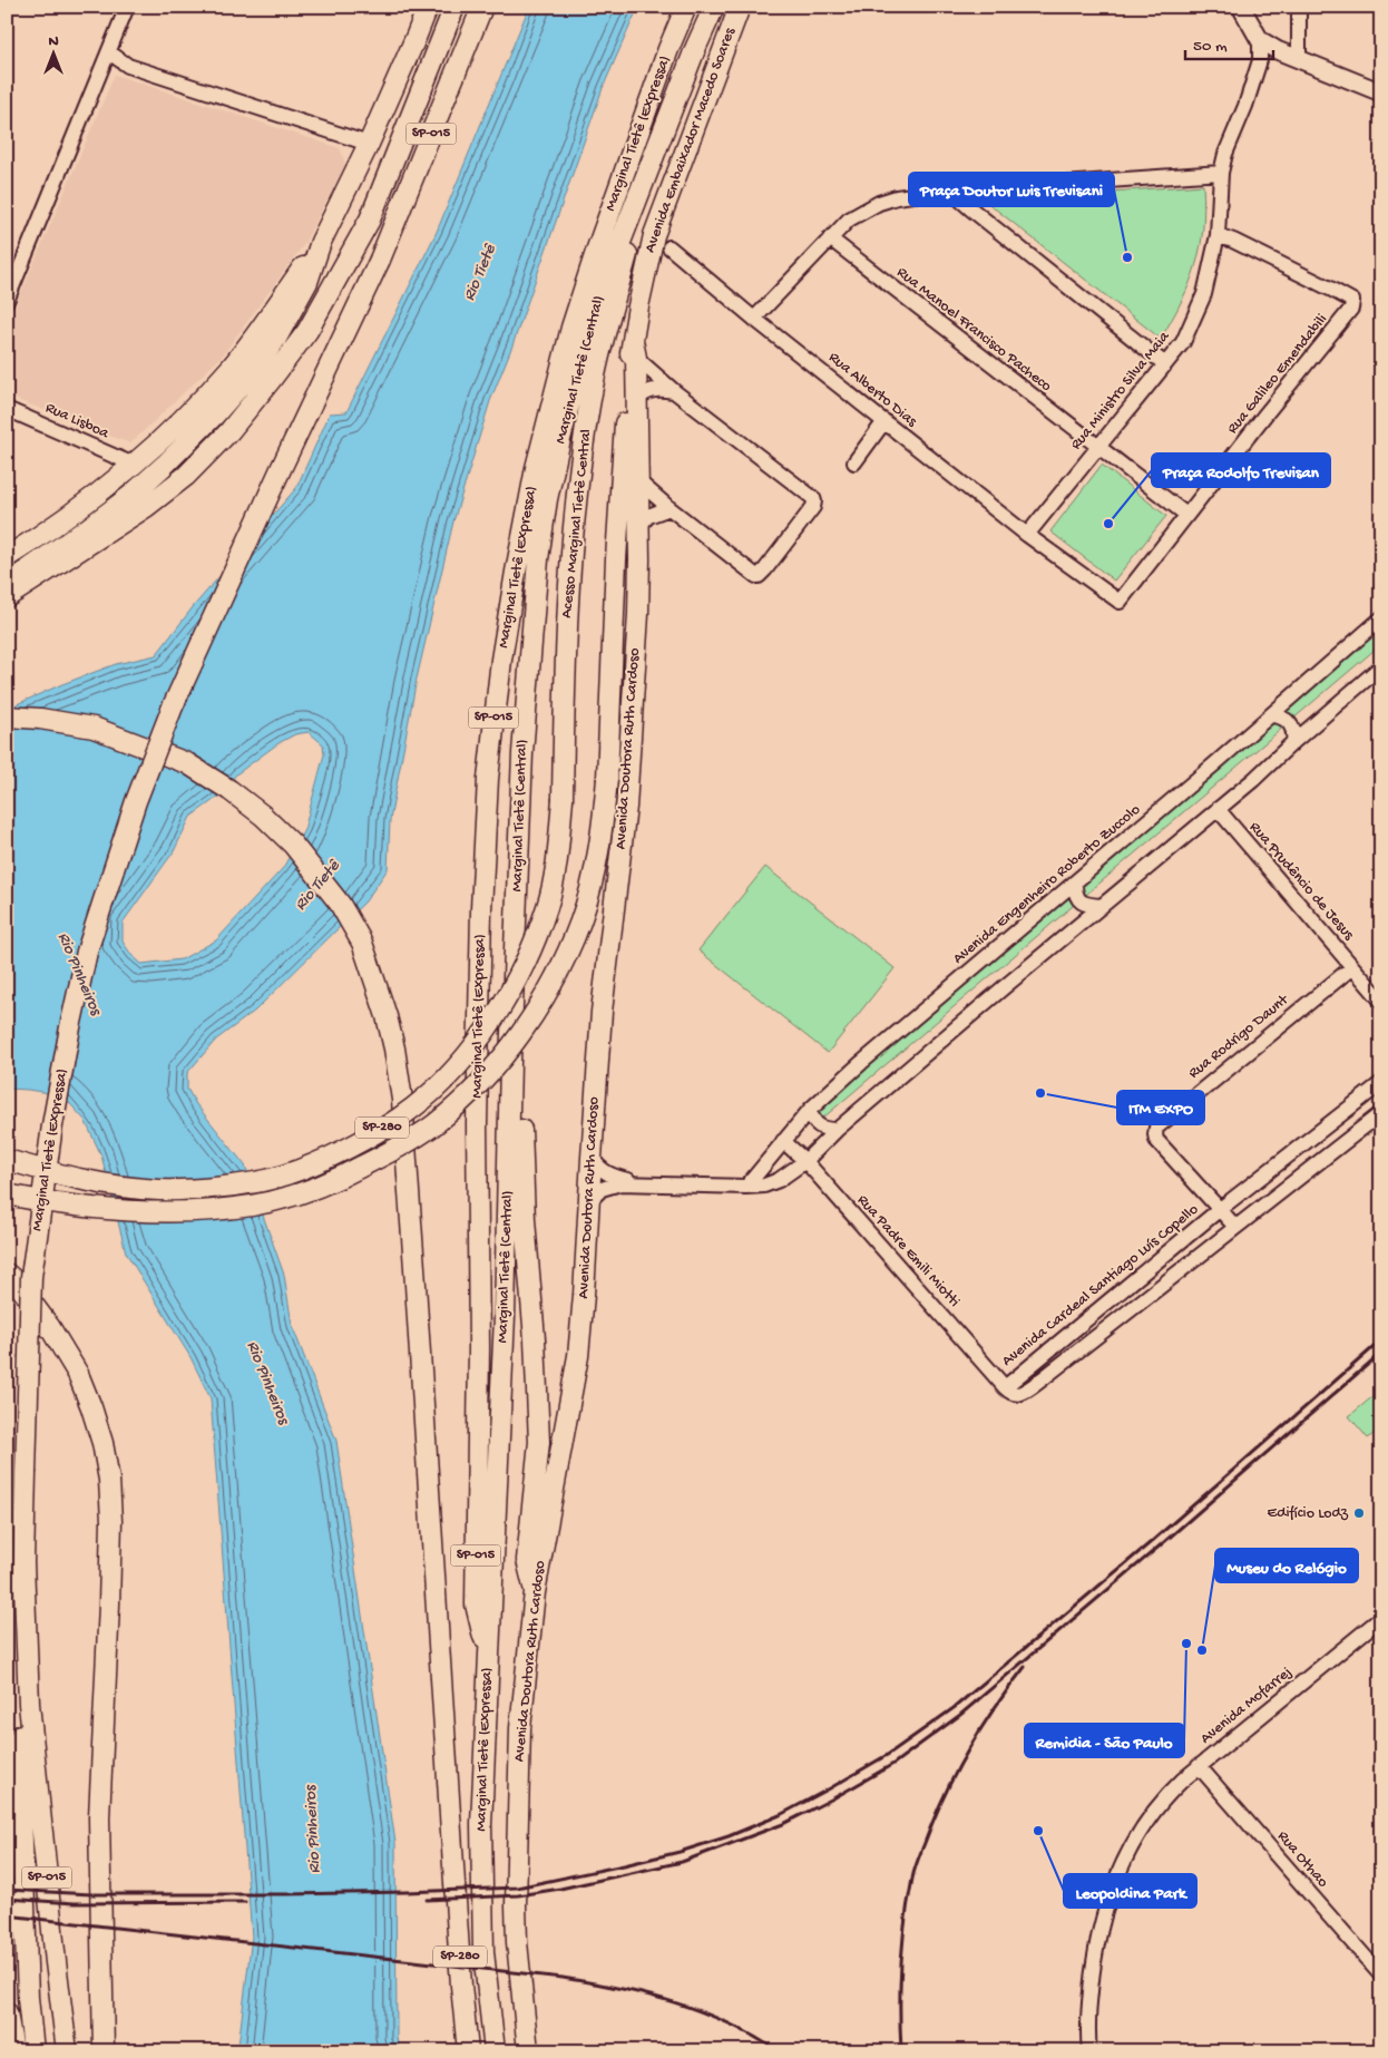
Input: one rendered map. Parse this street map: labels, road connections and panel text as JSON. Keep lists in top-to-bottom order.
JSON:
{
  "streets": {
    "highway": [
      "SP-015",
      "Marginal Tietê (Expressa)",
      "Avenida Embaixador Macedo Soares",
      "Marginal Tietê (Central)",
      "Acesso Marginal Tietê Central",
      "Avenida Doutora Ruth Cardoso",
      "SP-280"
    ],
    "street": [
      "Rua Manoel Francisco Pacheco",
      "Rua Galileo Emendabili",
      "Rua Alberto Dias",
      "Rua Ministro Silva Maia",
      "Rua Lisboa",
      "Rua Prudêncio de Jesus",
      "Avenida Engenheiro Roberto Zuccolo",
      "Rua Rodrigo Daunt",
      "Rua Padre Emili Miotti",
      "Avenida Cardeal Santiago Luís Copello",
      "Avenida Mofarrej",
      "Rua Othao"
    ]
  },
  "crossings": [
    ["SP-015", "Marginal Tietê (Expressa)"],
    ["Marginal Tietê (Expressa)", "Marginal Tietê (Central)"],
    ["Avenida Embaixador Macedo Soares", "Avenida Doutora Ruth Cardoso"],
    ["Rua Manoel Francisco Pacheco", "Rua Galileo Emendabili"],
    ["Rua Manoel Francisco Pacheco", "Rua Ministro Silva Maia"],
    ["Marginal Tietê (Central)", "Acesso Marginal Tietê Central"],
    ["Rua Galileo Emendabili", "Rua Alberto Dias"],
    ["Rua Galileo Emendabili", "Rua Ministro Silva Maia"],
    ["Rua Alberto Dias", "Rua Ministro Silva Maia"],
    ["Rua Prudêncio de Jesus", "Rua Rodrigo Daunt"],
    ["Avenida Engenheiro Roberto Zuccolo", "Rua Padre Emili Miotti"],
    ["Rua Rodrigo Daunt", "Avenida Cardeal Santiago Luís Copello"],
    ["Rua Padre Emili Miotti", "Avenida Cardeal Santiago Luís Copello"],
    ["Avenida Mofarrej", "Rua Othao"]
  ],
  "water": ["Rio Tietê", "Rio Pinheiros"],
  "places": [
    "Praça Doutor Luis Trevisani",
    "Praça Rodolfo Trevisan",
    "ITM EXPO",
    "Edifício Lodz",
    "Remidia - São Paulo",
    "Museu do Relógio",
    "Leopoldina Park"
  ],
  "scale_bar": "50 m",
  "north": "top"
}
